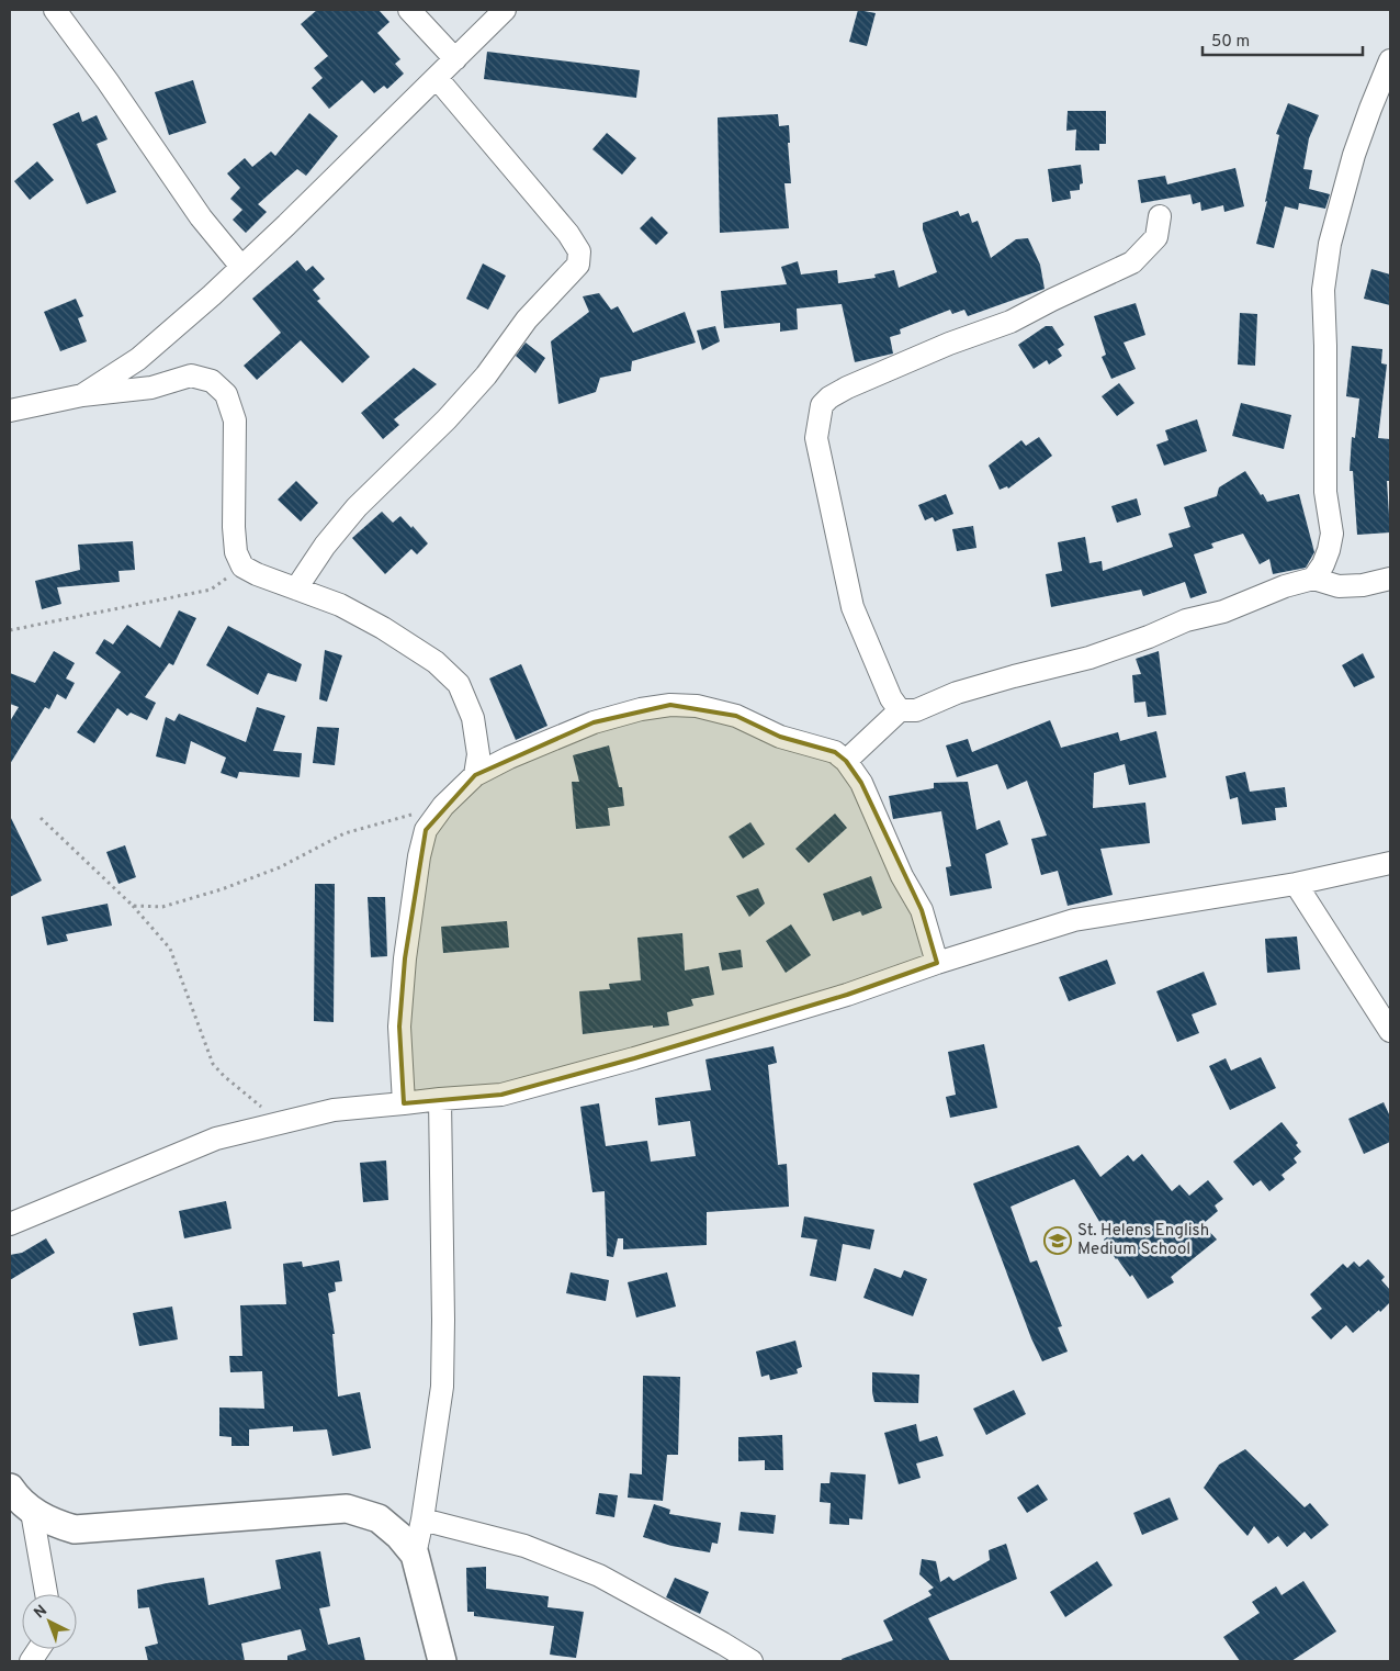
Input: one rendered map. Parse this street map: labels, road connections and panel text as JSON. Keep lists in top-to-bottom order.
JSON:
{
  "places": {
    "school or university": ["St. Helens English Medium School"]
  },
  "scale_bar": "50 m",
  "north": "top left"
}
